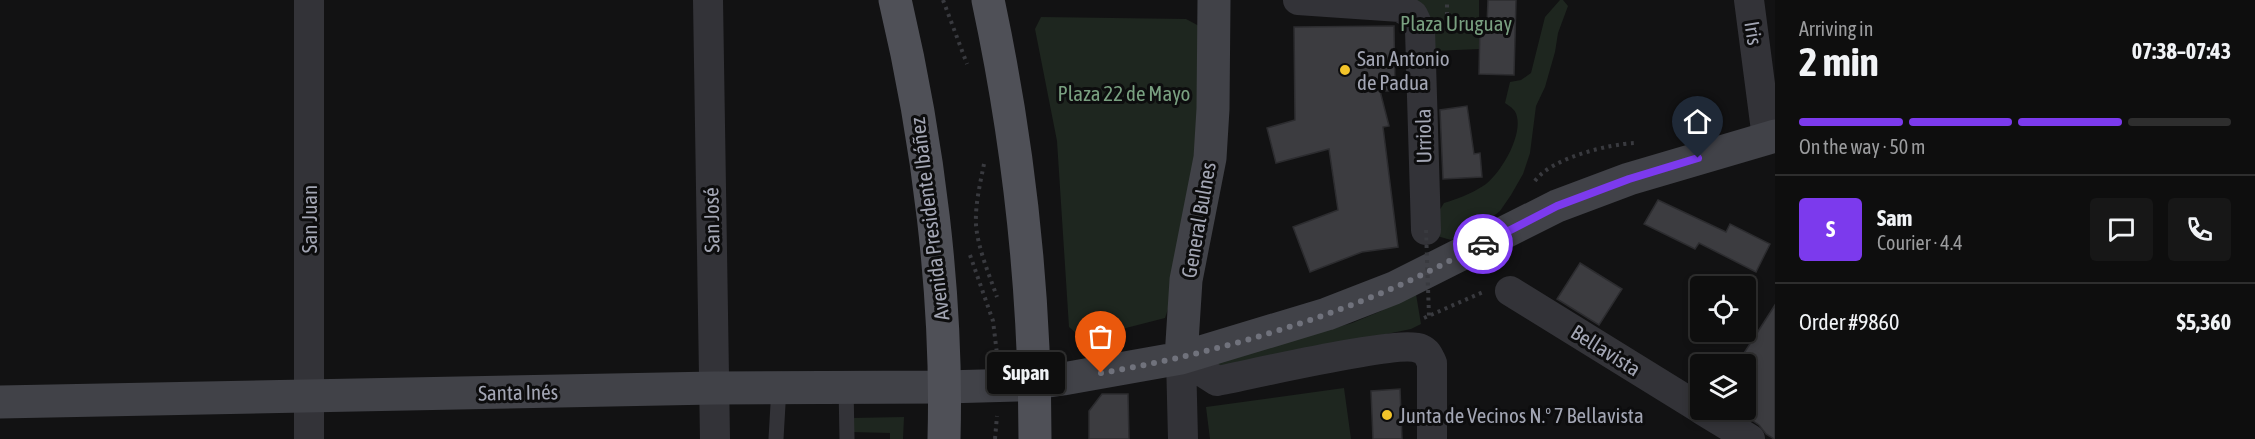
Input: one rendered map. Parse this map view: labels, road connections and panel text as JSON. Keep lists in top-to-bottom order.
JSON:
{
  "streets": {
    "main road": ["Avenida Presidente Ibáñez", "General Bulnes", "Santa Inés"],
    "street": [
      "Iris",
      "Urriola",
      "San Juan",
      "San José",
      "Bellavista"
    ]
  },
  "crossings": [
    ["Iris", "Santa Inés"],
    ["San Juan", "Santa Inés"],
    ["Avenida Presidente Ibáñez", "Santa Inés"],
    ["San José", "Santa Inés"],
    ["General Bulnes", "Santa Inés"]
  ],
  "parks": ["Plaza Uruguay", "Plaza 22 de Mayo"],
  "places": ["San Antonio de Padua", "Supan", "Junta de Vecinos N.º 7 Bellavista"],
  "page": {
    "heading": ["2 min", "Arriving in", "07:38–07:43"],
    "panel": [
      "Sam",
      "Courier · 4.4",
      "Order #9860",
      "$5,360"
    ],
    "bar": "On the way · 50 m",
    "round": "S",
    "bubble": "Supan"
  }
}
